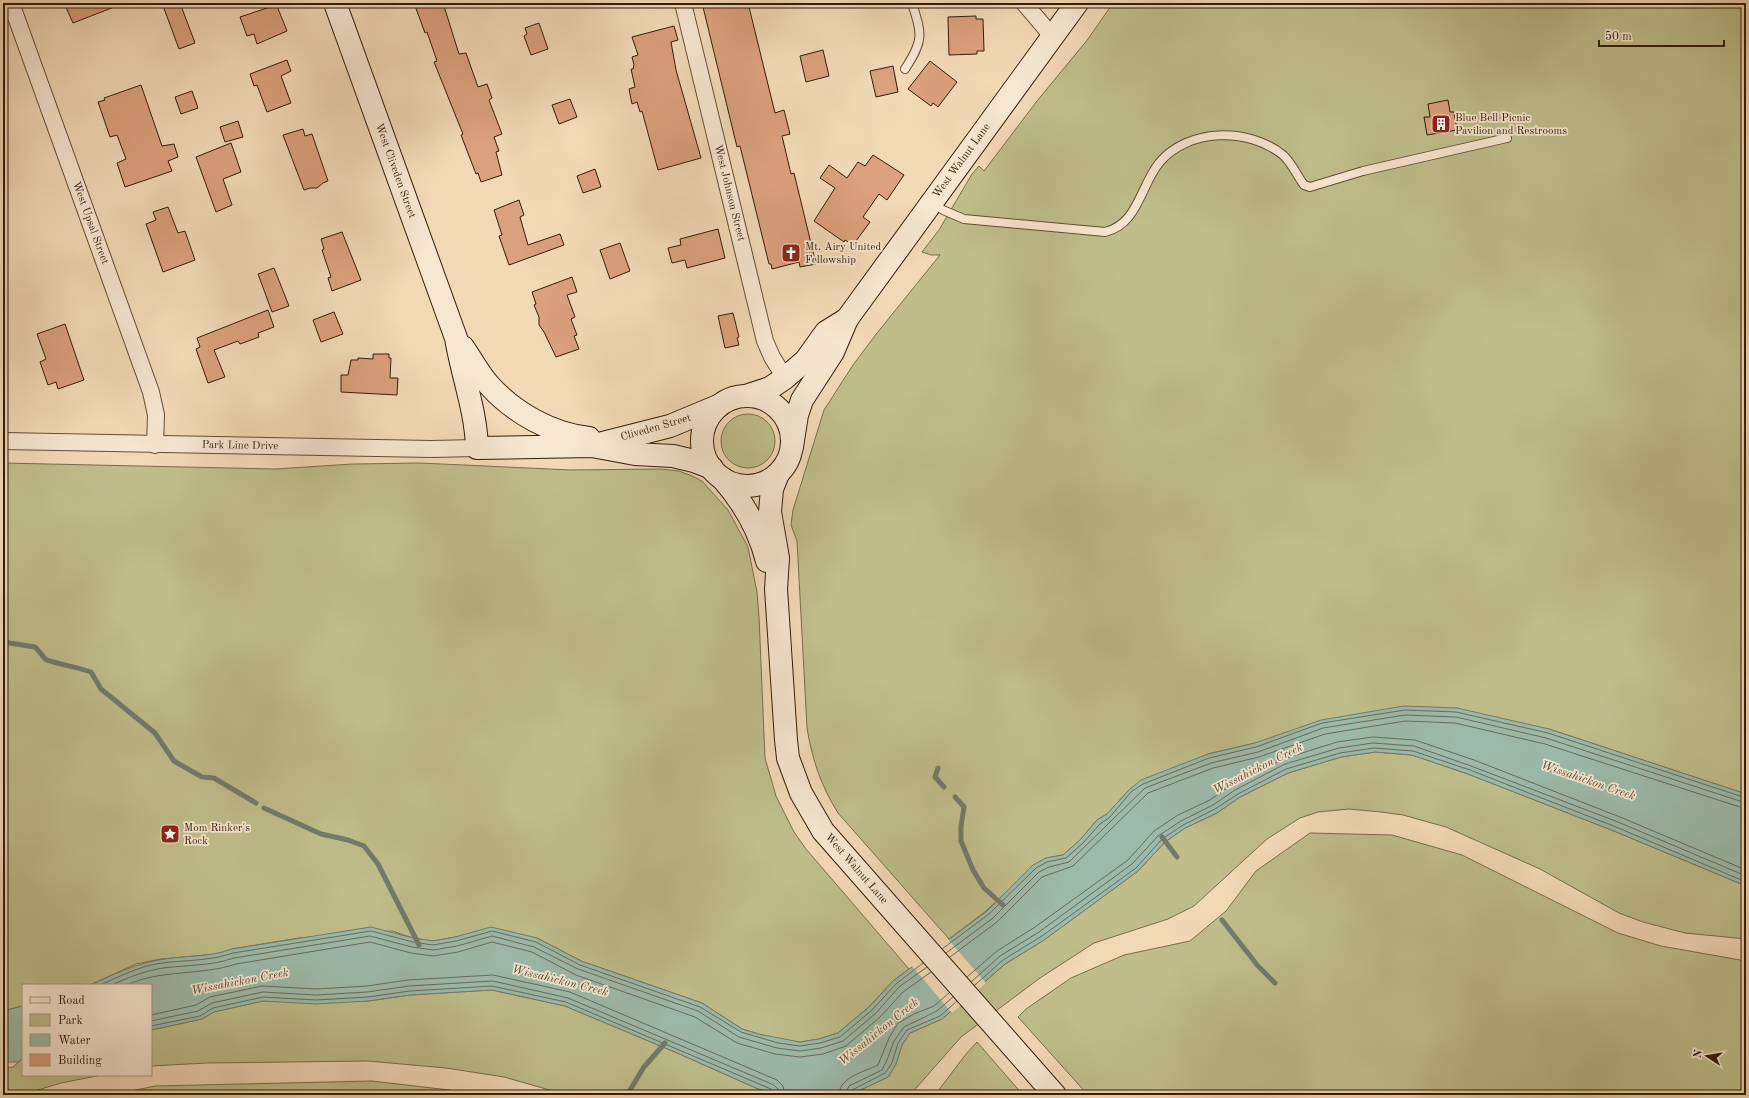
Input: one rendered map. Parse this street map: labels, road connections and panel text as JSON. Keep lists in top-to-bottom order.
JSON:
{
  "streets": {
    "street": [
      "West Walnut Lane",
      "West Cliveden Street",
      "West Johnson Street",
      "West Upsal Street",
      "Cliveden Street",
      "Park Line Drive"
    ]
  },
  "crossings": [
    ["West Walnut Lane", "West Johnson Street"],
    ["West Walnut Lane", "Cliveden Street"],
    ["West Cliveden Street", "Cliveden Street"],
    ["West Cliveden Street", "Park Line Drive"],
    ["West Upsal Street", "Park Line Drive"],
    ["Cliveden Street", "Park Line Drive"]
  ],
  "water": ["Wissahickon Creek"],
  "places": {
    "building": ["Blue Bell Picnic Pavilion and Restrooms"],
    "church": ["Mt. Airy United Fellowship"],
    "place": ["Mom Rinker's Rock"]
  },
  "legend": [
    "Road",
    "Park",
    "Water",
    "Building"
  ],
  "scale_bar": "50 m",
  "north": "left"
}
